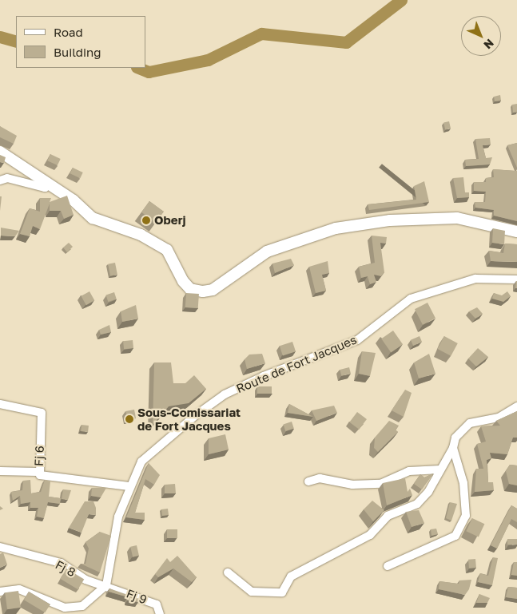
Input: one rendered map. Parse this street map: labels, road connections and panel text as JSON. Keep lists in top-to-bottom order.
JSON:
{
  "streets": {
    "street": [
      "Route de Fort Jacques",
      "Fj 6",
      "Fj 8",
      "Fj 9"
    ]
  },
  "crossings": [
    ["Route de Fort Jacques", "Fj 6"],
    ["Route de Fort Jacques", "Fj 8"],
    ["Route de Fort Jacques", "Fj 9"],
    ["Fj 8", "Fj 9"]
  ],
  "places": ["Oberj", "Sous-Comissariat de Fort Jacques"],
  "legend": ["Road", "Building"],
  "north": "bottom right"
}
